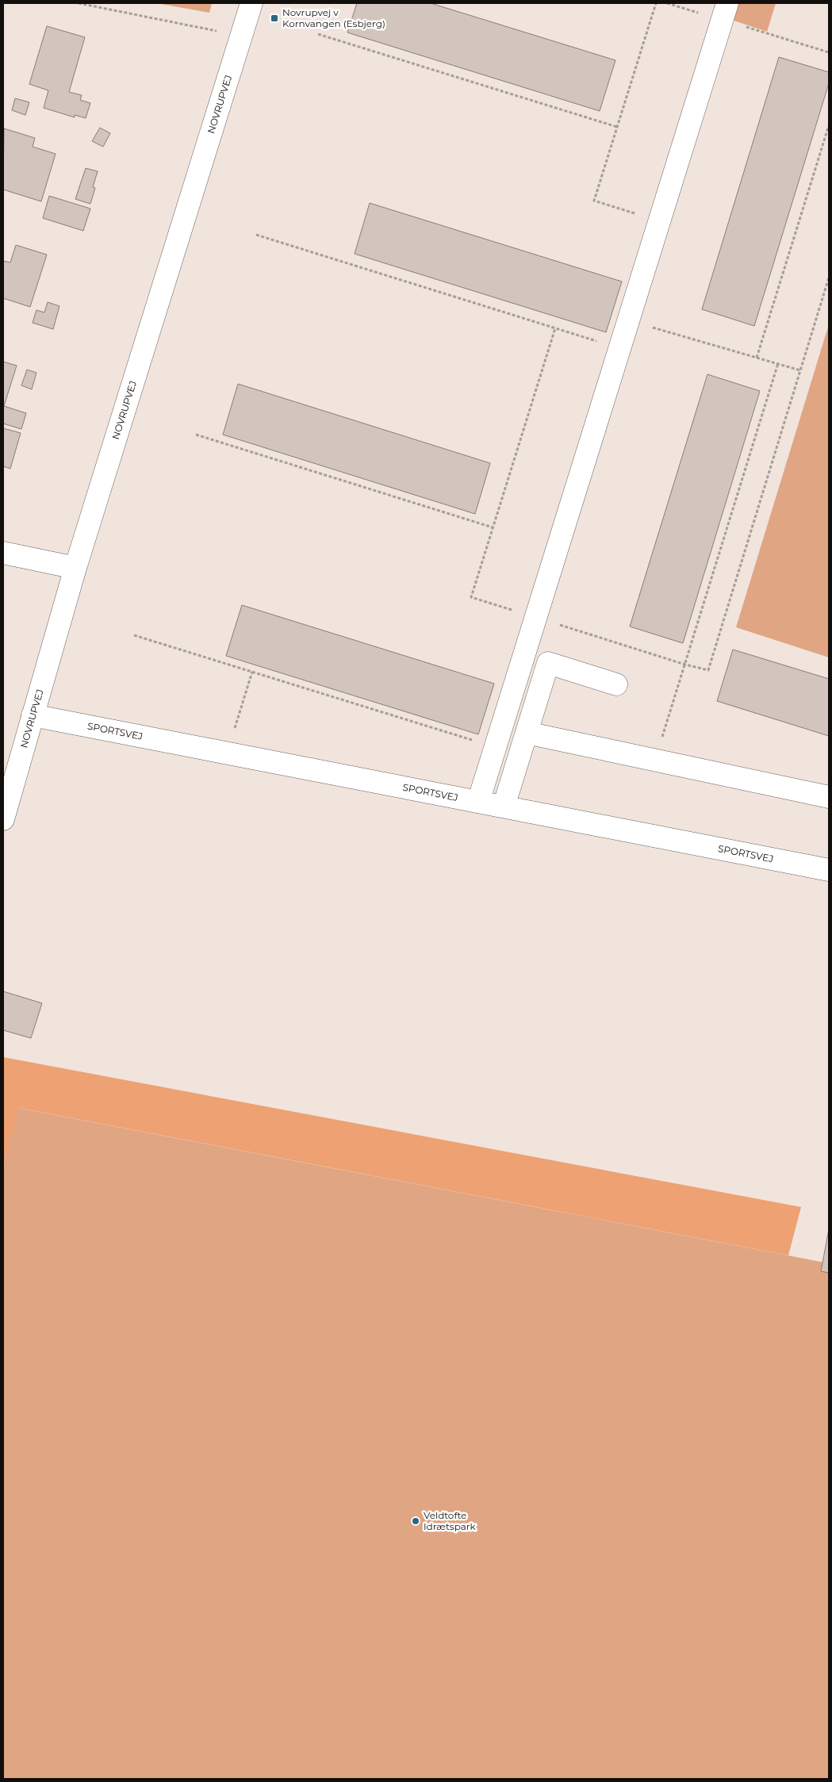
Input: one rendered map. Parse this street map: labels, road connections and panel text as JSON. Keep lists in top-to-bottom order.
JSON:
{
  "streets": {
    "street": ["NOVRUPVEJ", "SPORTSVEJ"]
  },
  "crossings": [
    ["NOVRUPVEJ", "SPORTSVEJ"]
  ],
  "places": {
    "transit": ["Novrupvej v Kornvangen (Esbjerg)"],
    "other": ["Veldtofte Idrætspark"]
  }
}
